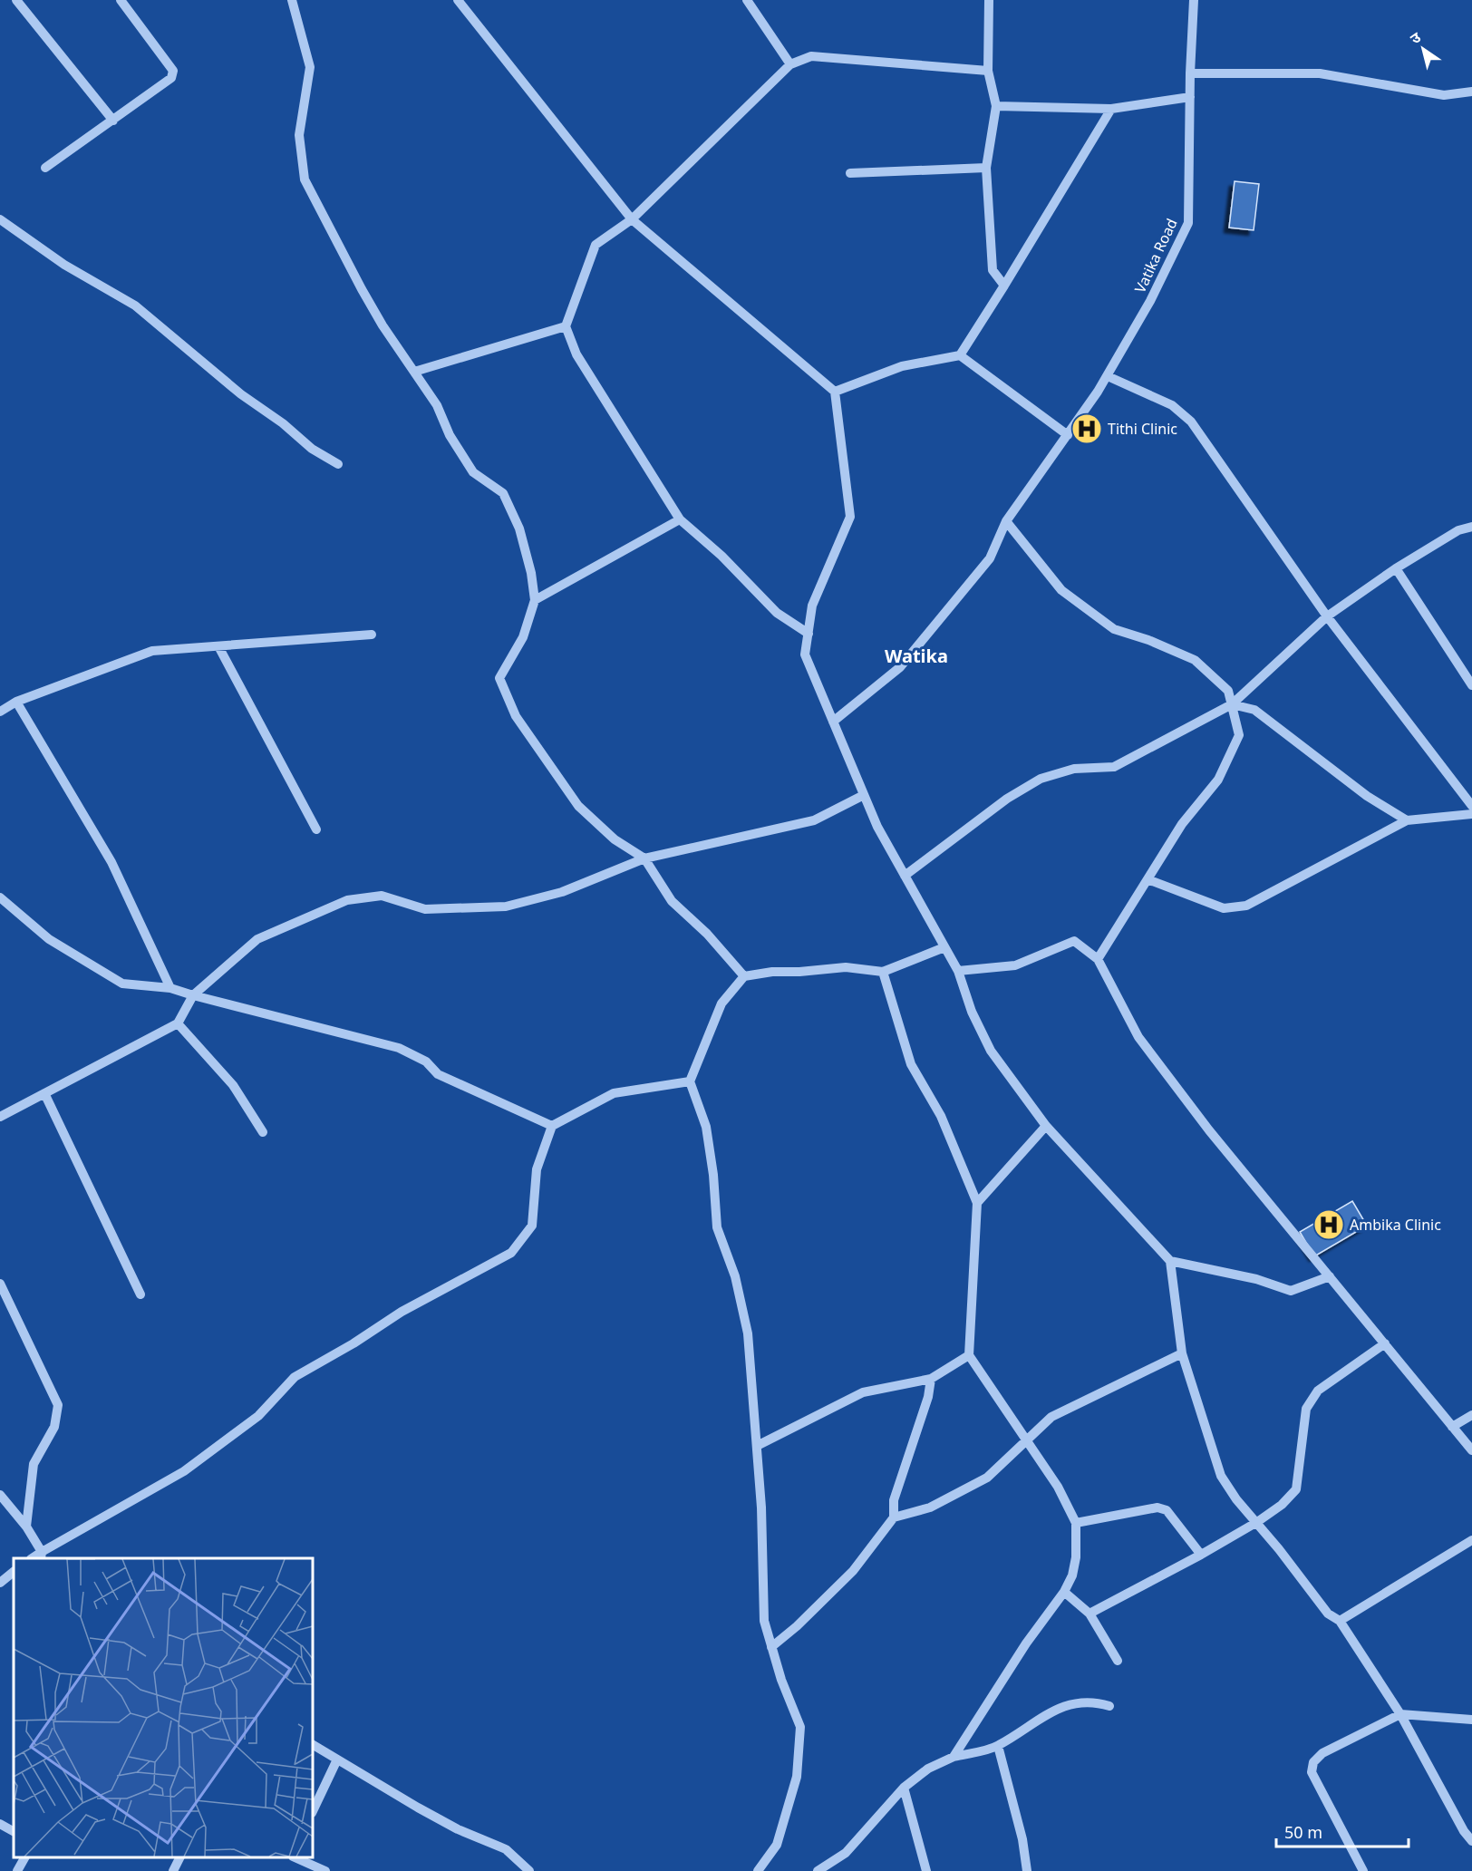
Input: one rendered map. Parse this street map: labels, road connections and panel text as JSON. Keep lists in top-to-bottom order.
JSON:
{
  "streets": {
    "street": ["Vatika Road"]
  },
  "districts": ["Watika"],
  "places": {
    "hospital": ["Tithi Clinic", "Ambika Clinic"]
  },
  "scale_bar": "50 m",
  "north": "top left"
}
